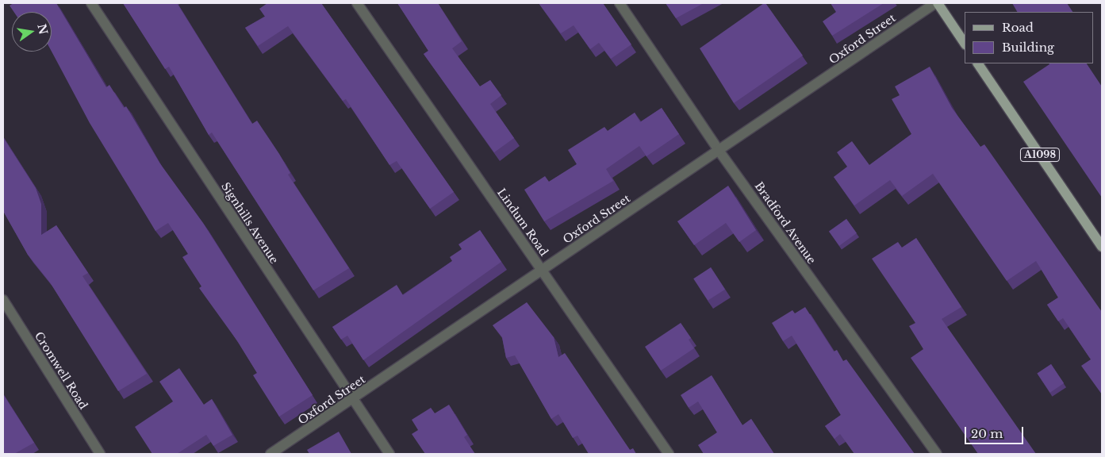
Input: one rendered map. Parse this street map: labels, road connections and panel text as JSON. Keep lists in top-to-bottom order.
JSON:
{
  "streets": {
    "main road": ["A1098"],
    "street": [
      "Oxford Street",
      "Lindum Road",
      "Signhills Avenue",
      "Bradford Avenue",
      "Cromwell Road"
    ]
  },
  "crossings": [
    ["Oxford Street", "Lindum Road"],
    ["Oxford Street", "Signhills Avenue"],
    ["Oxford Street", "Bradford Avenue"]
  ],
  "legend": ["Road", "Building"],
  "scale_bar": "20 m",
  "north": "right"
}
